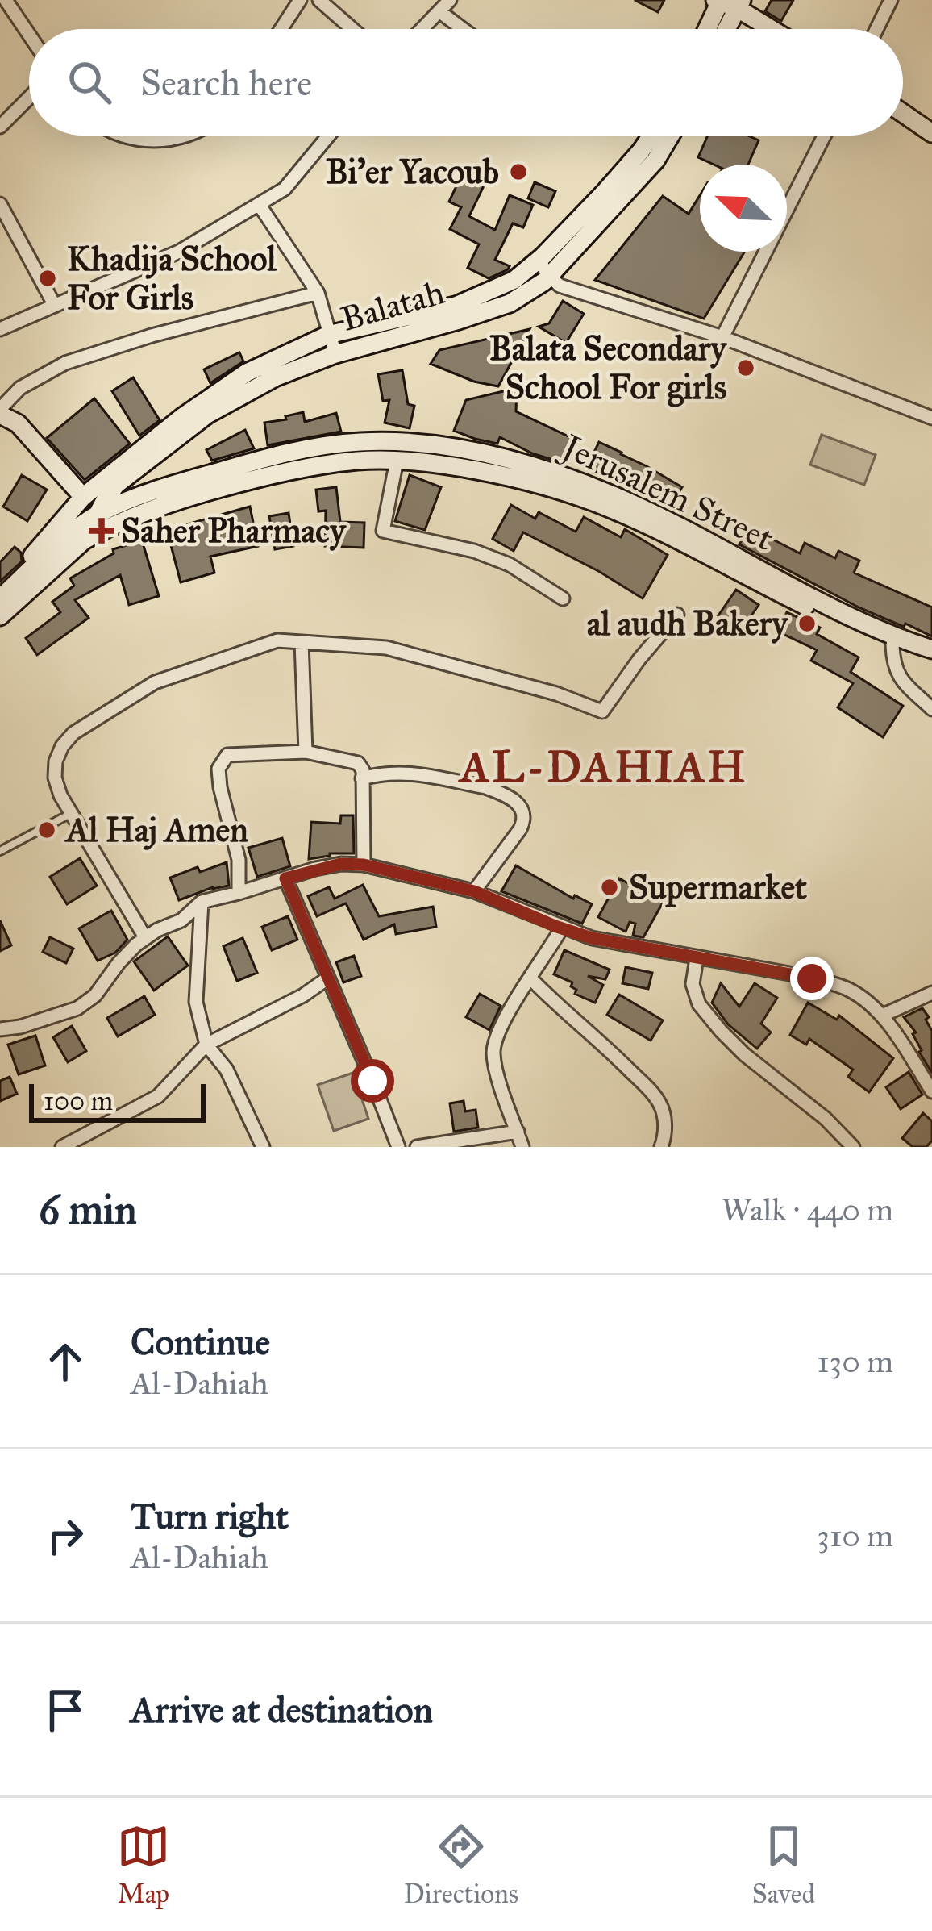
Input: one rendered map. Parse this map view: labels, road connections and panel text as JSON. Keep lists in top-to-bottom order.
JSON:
{
  "streets": {
    "main road": ["Balatah", "Jerusalem Street"]
  },
  "crossings": [
    ["Balatah", "Jerusalem Street"]
  ],
  "districts": ["AL-DAHIAH"],
  "places": {
    "other": [
      "Bi'er Yacoub",
      "Khadija School For Girls",
      "Balata Secondary School For girls",
      "al audh Bakery",
      "Al Haj Amen",
      "Supermarket"
    ],
    "health": ["Saher Pharmacy"]
  },
  "scale_bar": "100 m",
  "north": "top left",
  "page": {
    "search": "Search here",
    "scale": "100 m",
    "heading": ["6 min", "Walk · 440 m"],
    "list": [
      ["Continue", "Al-Dahiah", "130 m"],
      ["Turn right", "Al-Dahiah", "310 m"],
      "Arrive at destination"
    ],
    "nav": ["Map", "Directions", "Saved"]
  }
}
